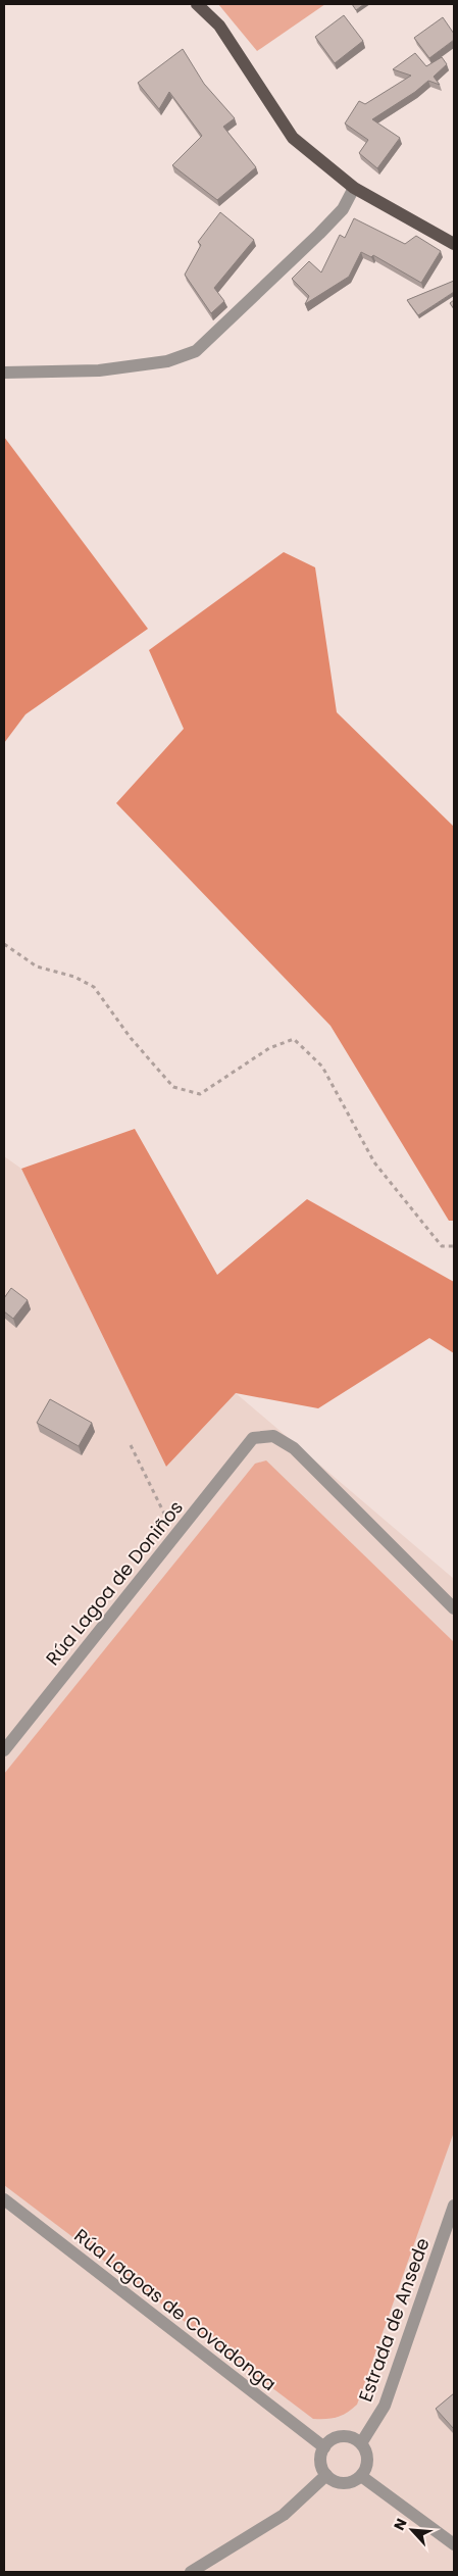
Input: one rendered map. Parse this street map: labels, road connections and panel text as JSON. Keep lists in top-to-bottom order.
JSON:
{
  "streets": {
    "street": ["Rúa Lagoa de Doniños", "Rúa Lagoas de Covadonga", "Estrada de Ansede"]
  },
  "crossings": [
    ["Rúa Lagoas de Covadonga", "Estrada de Ansede"]
  ],
  "north": "top left"
}
